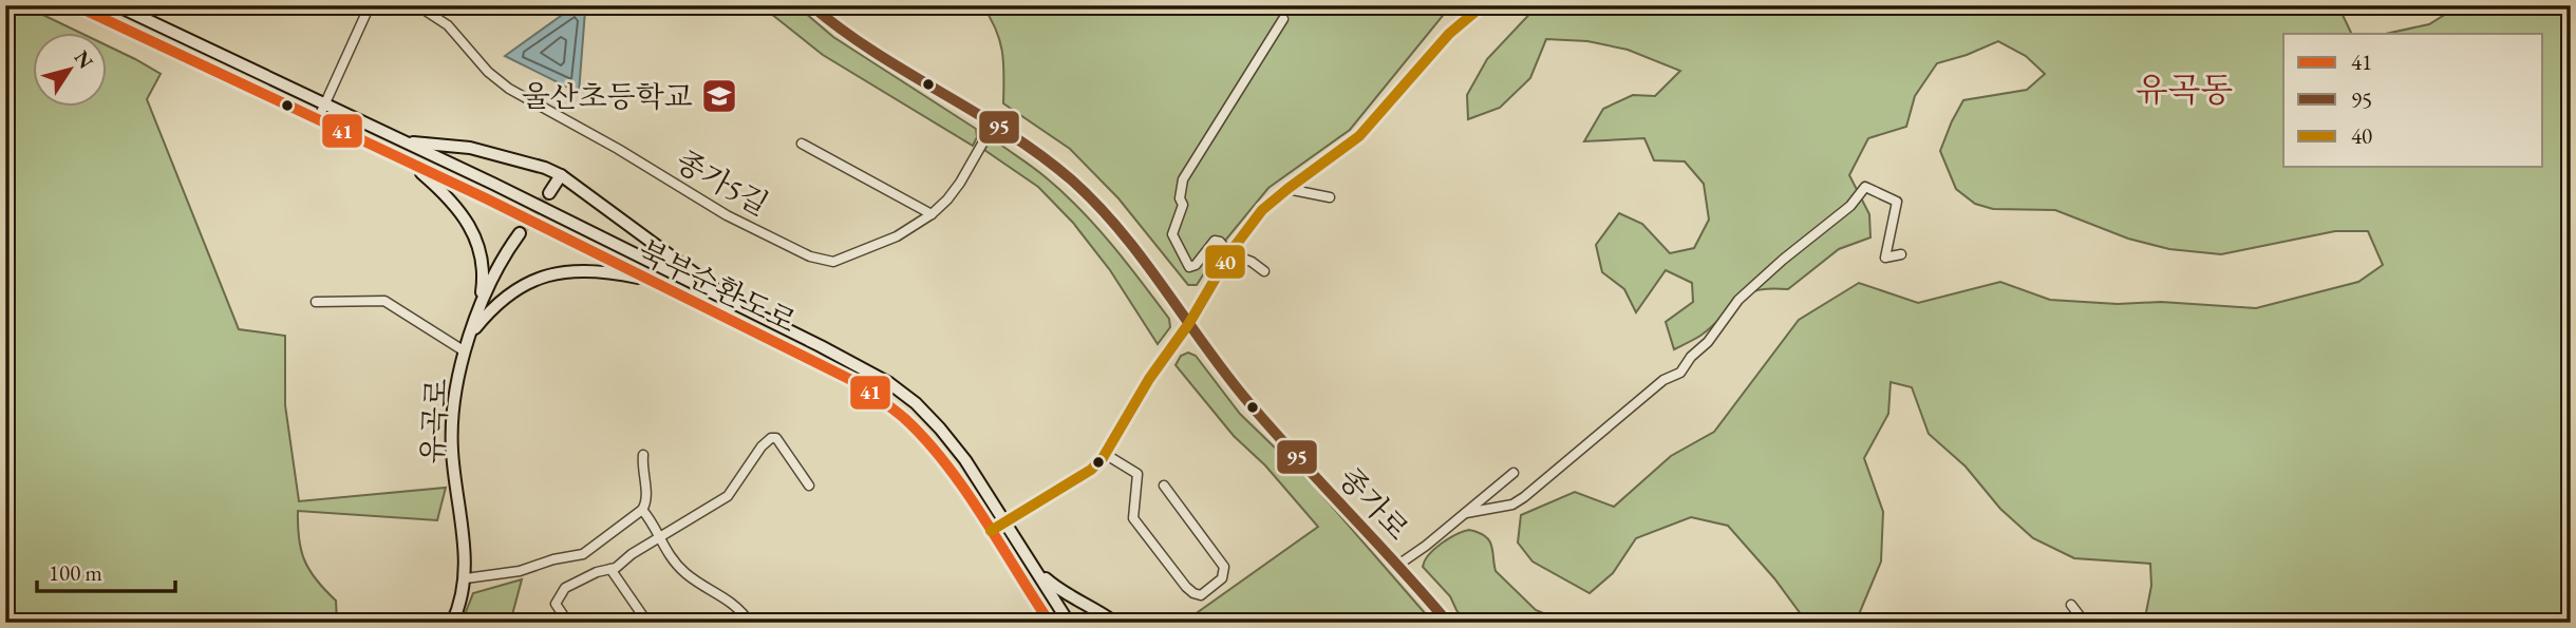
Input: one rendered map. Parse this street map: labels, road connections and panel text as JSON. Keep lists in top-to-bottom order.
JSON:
{
  "streets": {
    "main road": ["북부순환도로", "유곡로", "종가로"],
    "street": ["종가5길"]
  },
  "crossings": [
    ["종가5길", "종가로"]
  ],
  "districts": ["유곡동"],
  "places": {
    "school or university": ["울산초등학교"]
  },
  "lines": ["transit line 41", "transit line 95", "transit line 40"],
  "legend": ["41", "95", "40"],
  "scale_bar": "100 m",
  "north": "top right"
}
